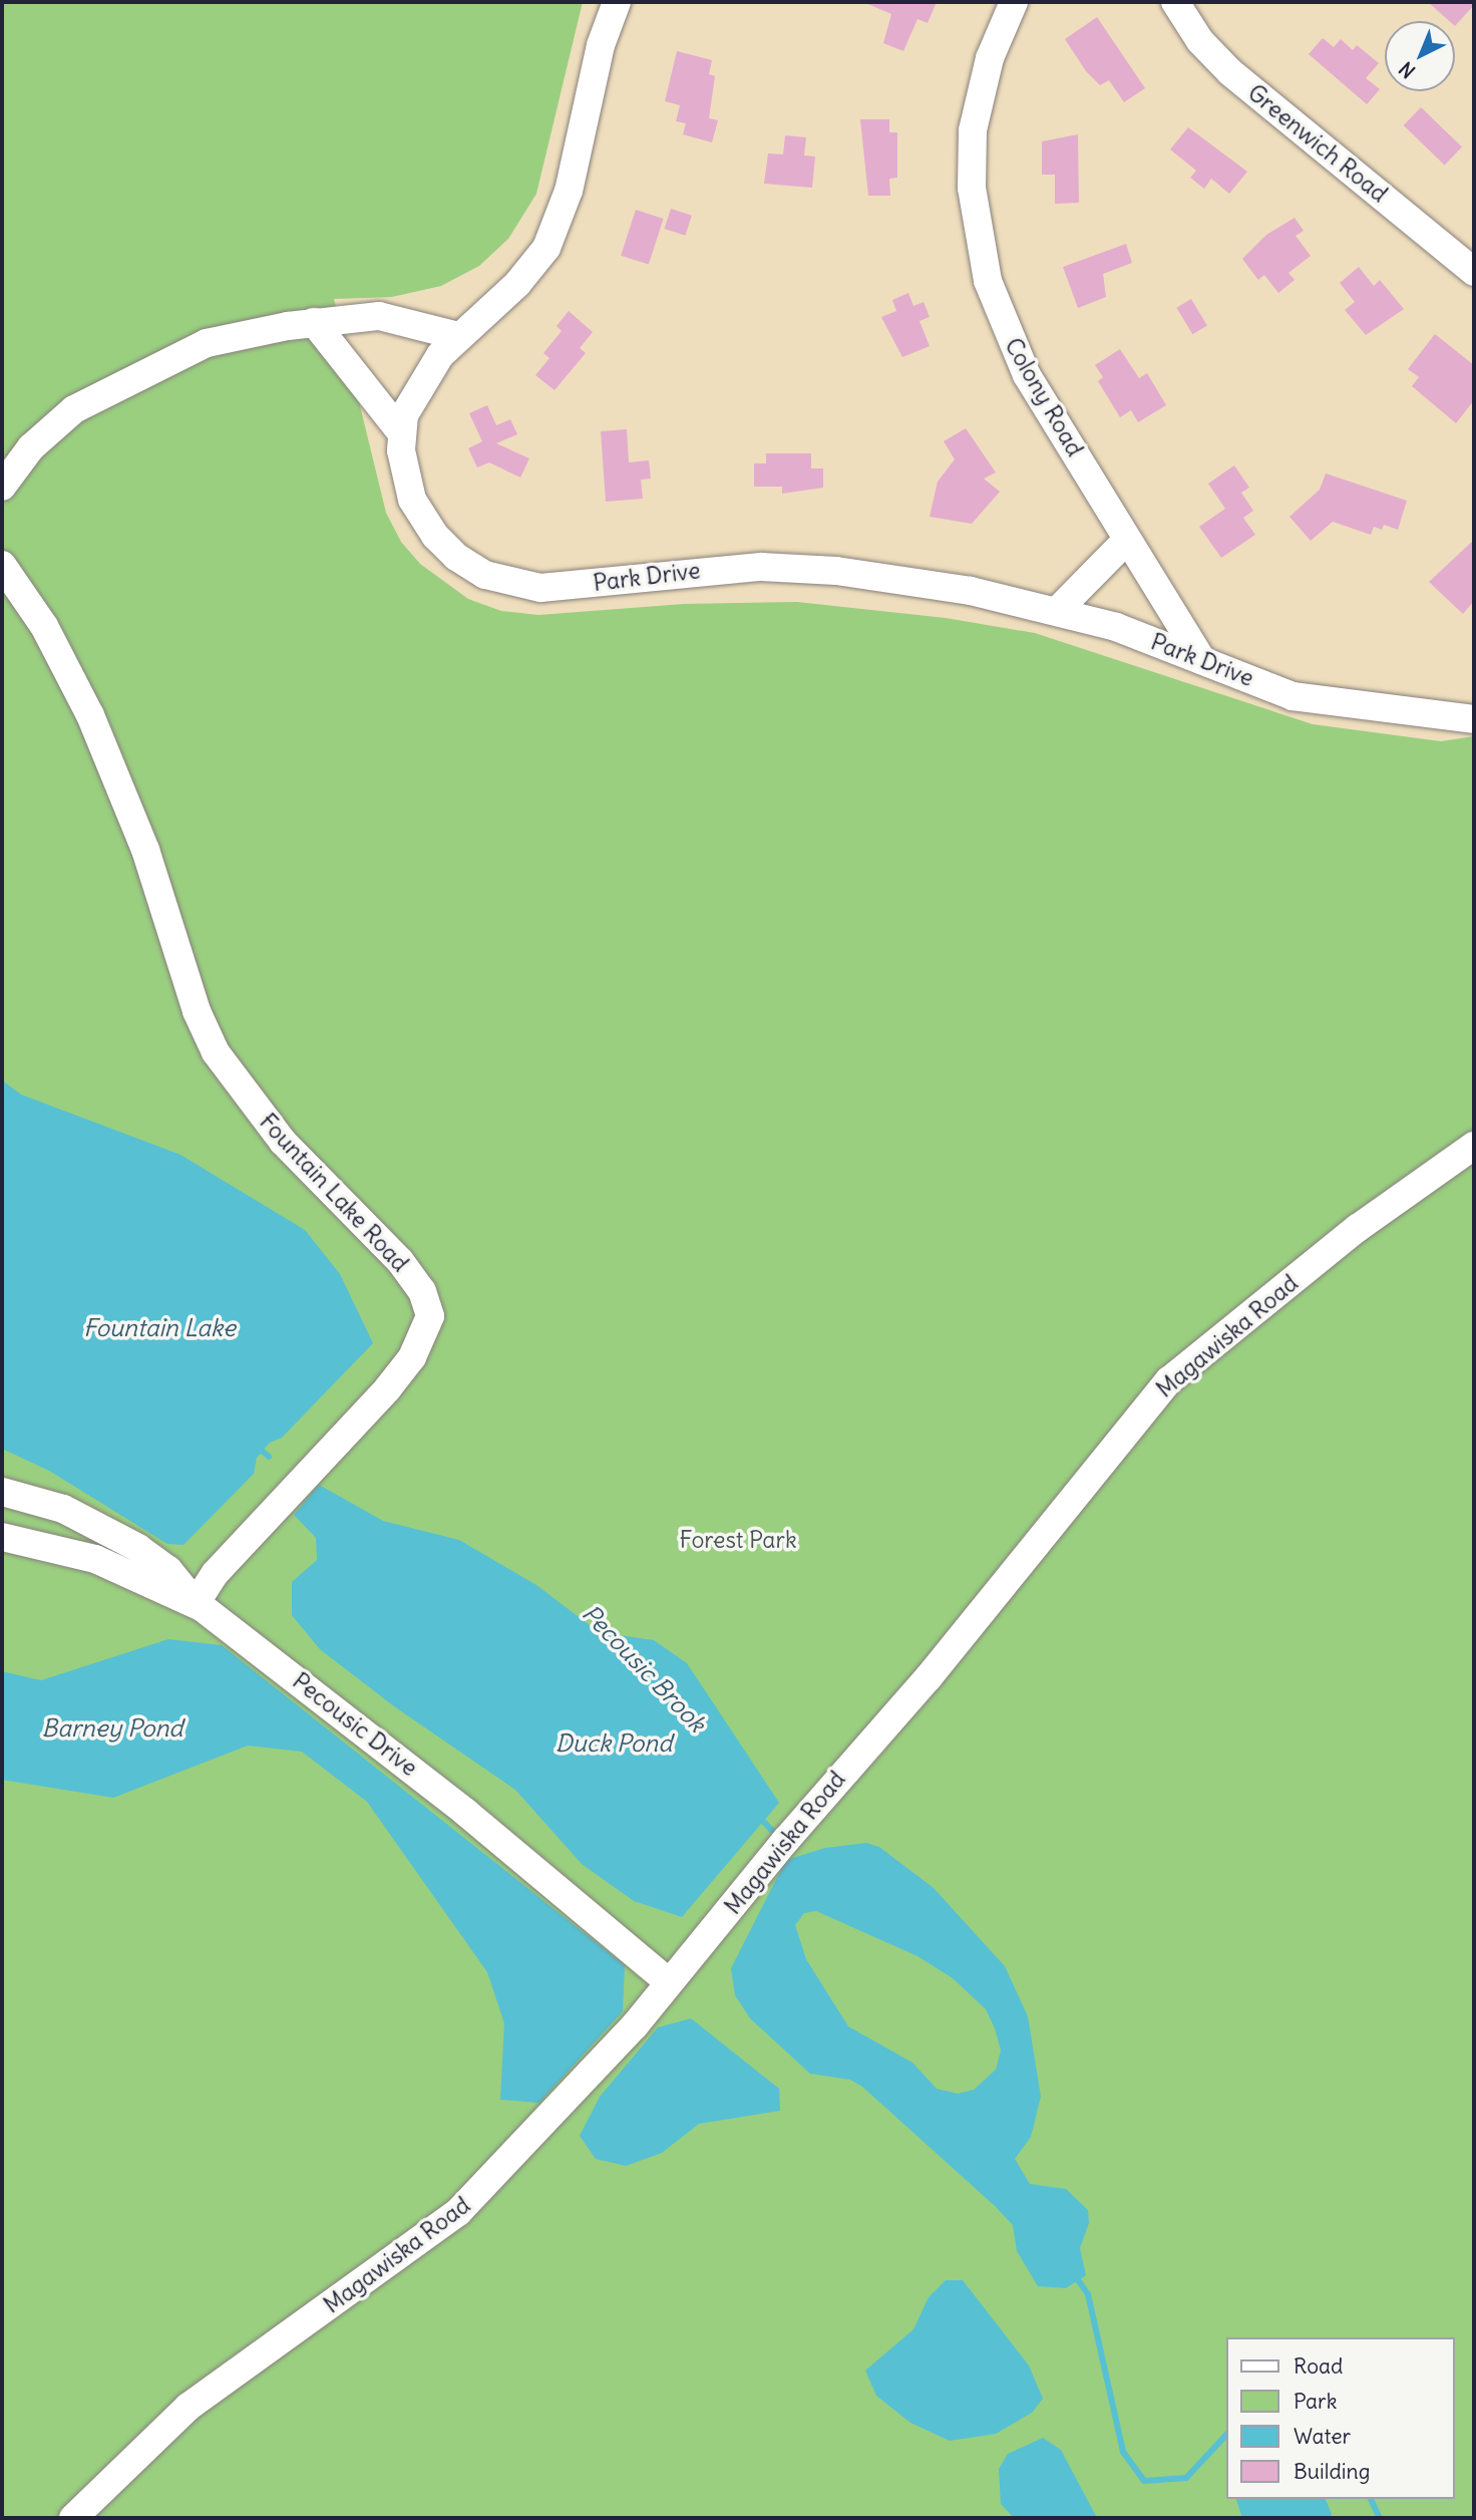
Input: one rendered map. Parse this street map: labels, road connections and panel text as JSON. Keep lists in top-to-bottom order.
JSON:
{
  "streets": {
    "street": [
      "Greenwich Road",
      "Colony Road",
      "Park Drive",
      "Fountain Lake Road",
      "Magawiska Road",
      "Pecousic Drive"
    ]
  },
  "crossings": [
    ["Colony Road", "Park Drive"],
    ["Fountain Lake Road", "Pecousic Drive"],
    ["Magawiska Road", "Pecousic Drive"]
  ],
  "water": [
    "Fountain Lake",
    "Pecousic Brook",
    "Barney Pond",
    "Duck Pond"
  ],
  "parks": ["Forest Park"],
  "legend": [
    "Road",
    "Park",
    "Water",
    "Building"
  ],
  "north": "bottom left"
}
